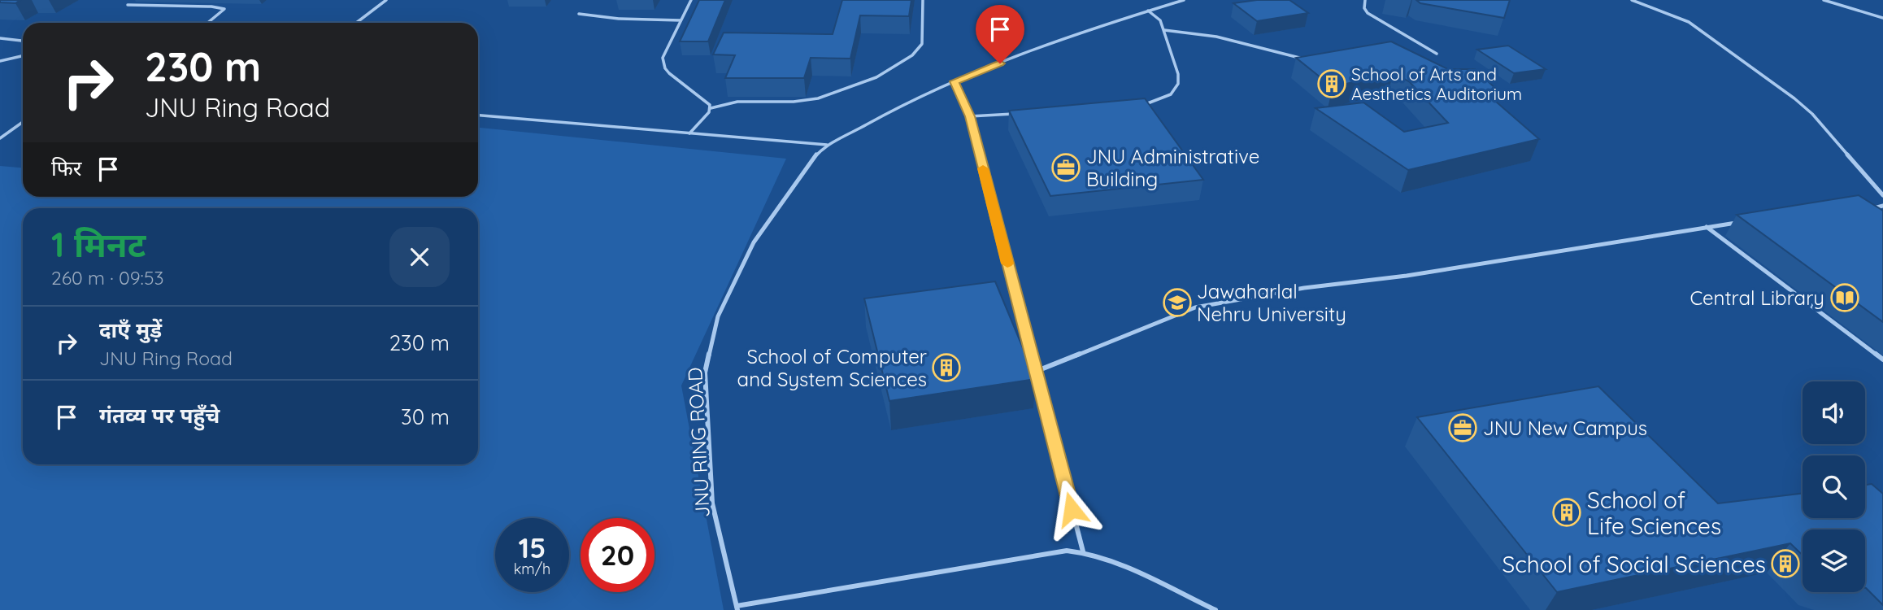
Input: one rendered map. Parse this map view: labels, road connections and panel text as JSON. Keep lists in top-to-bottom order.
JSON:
{
  "streets": {
    "lane": ["JNU RING ROAD"]
  },
  "places": {
    "building": [
      "School of Arts and Aesthetics Auditorium",
      "School of Computer and System Sciences",
      "School of Life Sciences",
      "School of Social Sciences"
    ],
    "office": ["JNU Administrative Building", "JNU New Campus"],
    "library": ["Central Library"],
    "school or university": ["Jawaharlal Nehru University"]
  },
  "page": {
    "turn": ["230 m", "JNU Ring Road"],
    "then": "फिर",
    "heading": ["1 मिनट", "260 m · 09:53"],
    "list": [
      {
        "name": "दाएँ मुड़ें",
        "note": "JNU Ring Road",
        "value": "230 m"
      },
      {
        "name": "गंतव्य पर पहुँचे",
        "value": "30 m"
      }
    ],
    "speed": "15 km/h",
    "limit": "20"
  }
}
